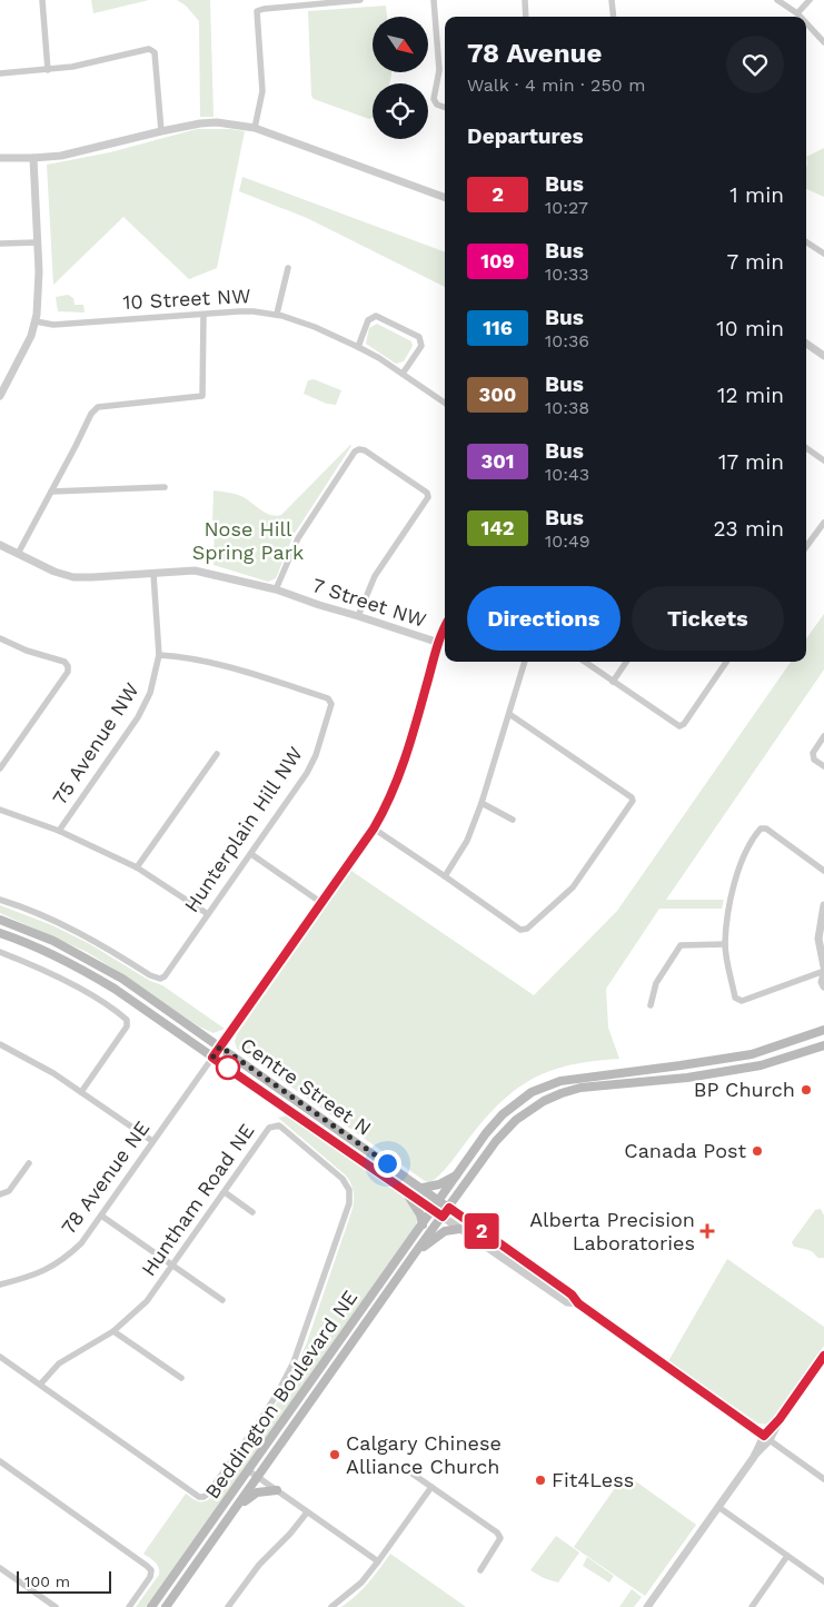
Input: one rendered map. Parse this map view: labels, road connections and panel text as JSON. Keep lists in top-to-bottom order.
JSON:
{
  "streets": {
    "main road": ["Centre Street N", "Beddington Boulevard NE"],
    "street": [
      "10 Street NW",
      "7 Street NW",
      "75 Avenue NW",
      "Hunterplain Hill NW",
      "78 Avenue NE",
      "Huntham Road NE"
    ]
  },
  "crossings": [
    ["7 Street NW", "75 Avenue NW"],
    ["75 Avenue NW", "Hunterplain Hill NW"],
    ["Centre Street N", "78 Avenue NE"],
    ["Centre Street N", "Beddington Boulevard NE"]
  ],
  "parks": ["Nose Hill Spring Park"],
  "places": {
    "other": [
      "BP Church",
      "Canada Post",
      "Calgary Chinese Alliance Church",
      "Fit4Less"
    ],
    "health": ["Alberta Precision Laboratories"]
  },
  "lines": ["bus line 2"],
  "scale_bar": "100 m",
  "north": "bottom right",
  "page": {
    "on_map": "2",
    "heading": [
      ["78 Avenue", "Walk · 4 min · 250 m"],
      "Departures"
    ],
    "list": [
      {
        "mark": "2",
        "name": "Bus",
        "note": "10:27",
        "value": "1 min"
      },
      {
        "mark": "109",
        "name": "Bus",
        "note": "10:33",
        "value": "7 min"
      },
      {
        "mark": "116",
        "name": "Bus",
        "note": "10:36",
        "value": "10 min"
      },
      {
        "mark": "300",
        "name": "Bus",
        "note": "10:38",
        "value": "12 min"
      },
      {
        "mark": "301",
        "name": "Bus",
        "note": "10:43",
        "value": "17 min"
      },
      {
        "mark": "142",
        "name": "Bus",
        "note": "10:49",
        "value": "23 min"
      }
    ],
    "buttons": ["Directions", "Tickets"],
    "scale": "100 m"
  }
}
